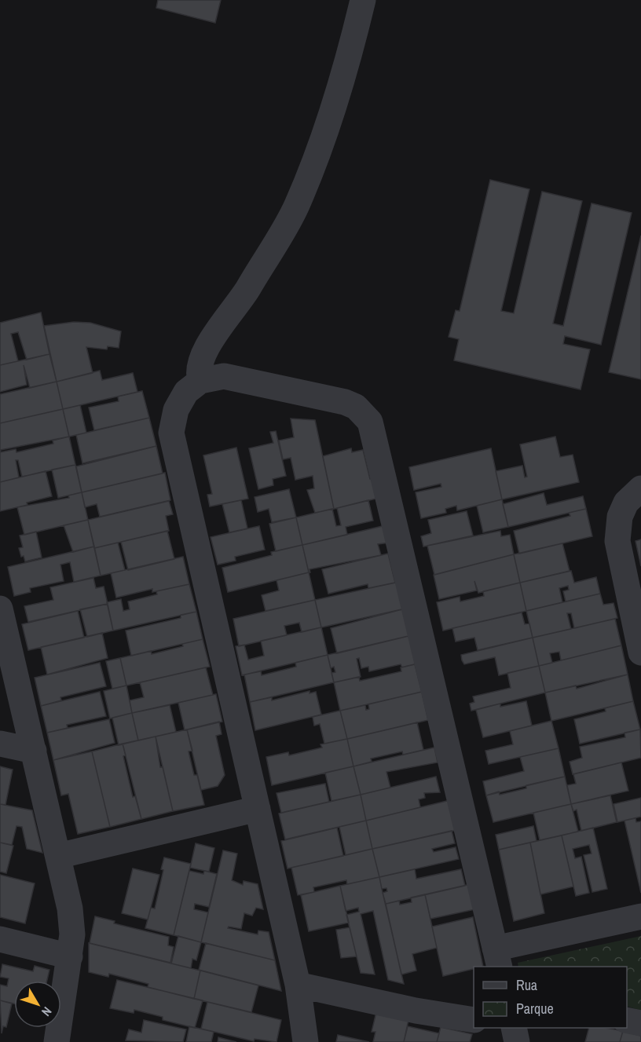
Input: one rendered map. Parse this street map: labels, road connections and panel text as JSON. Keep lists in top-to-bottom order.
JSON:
{
  "legend": ["Rua", "Parque"],
  "north": "bottom right"
}
